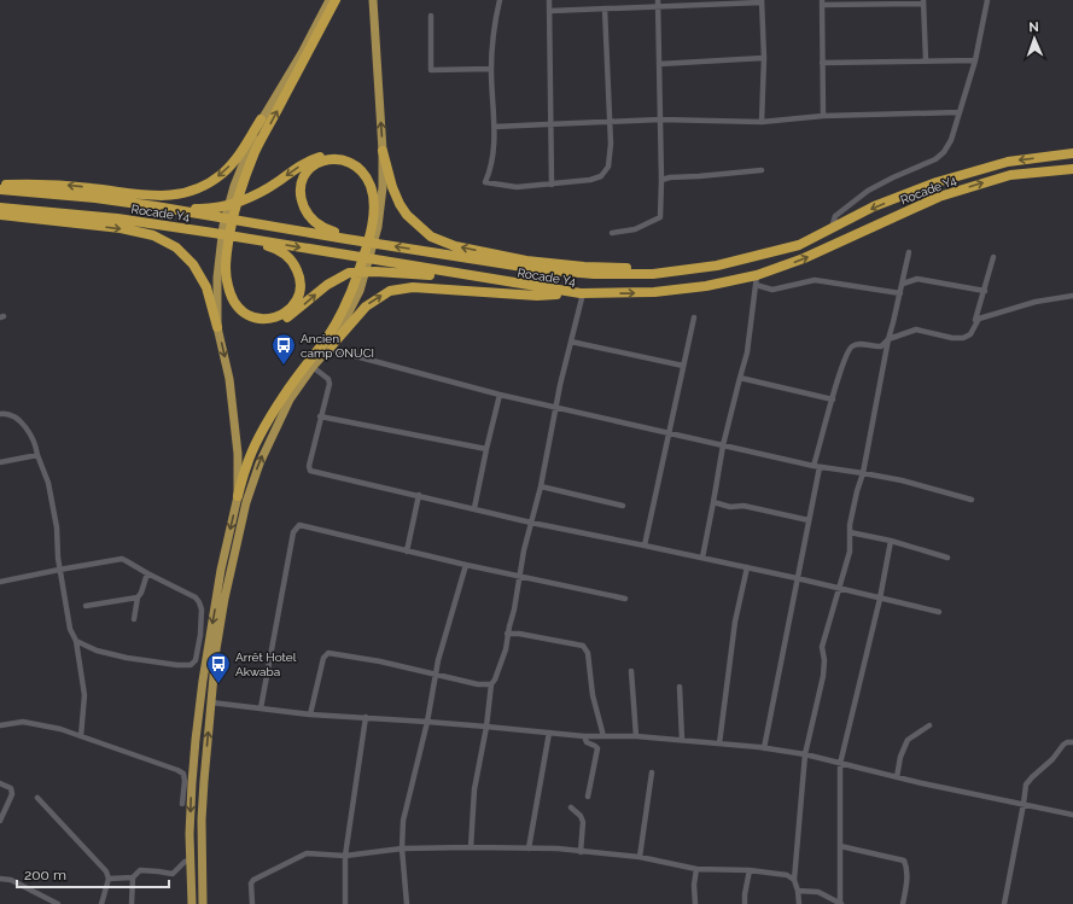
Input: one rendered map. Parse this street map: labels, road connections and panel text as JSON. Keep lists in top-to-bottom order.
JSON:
{
  "streets": {
    "highway": ["Rocade Y4"]
  },
  "places": {
    "bus stop": ["Ancien camp ONUCI", "Arrêt Hotel Akwaba"]
  },
  "scale_bar": "200 m",
  "north": "top"
}
